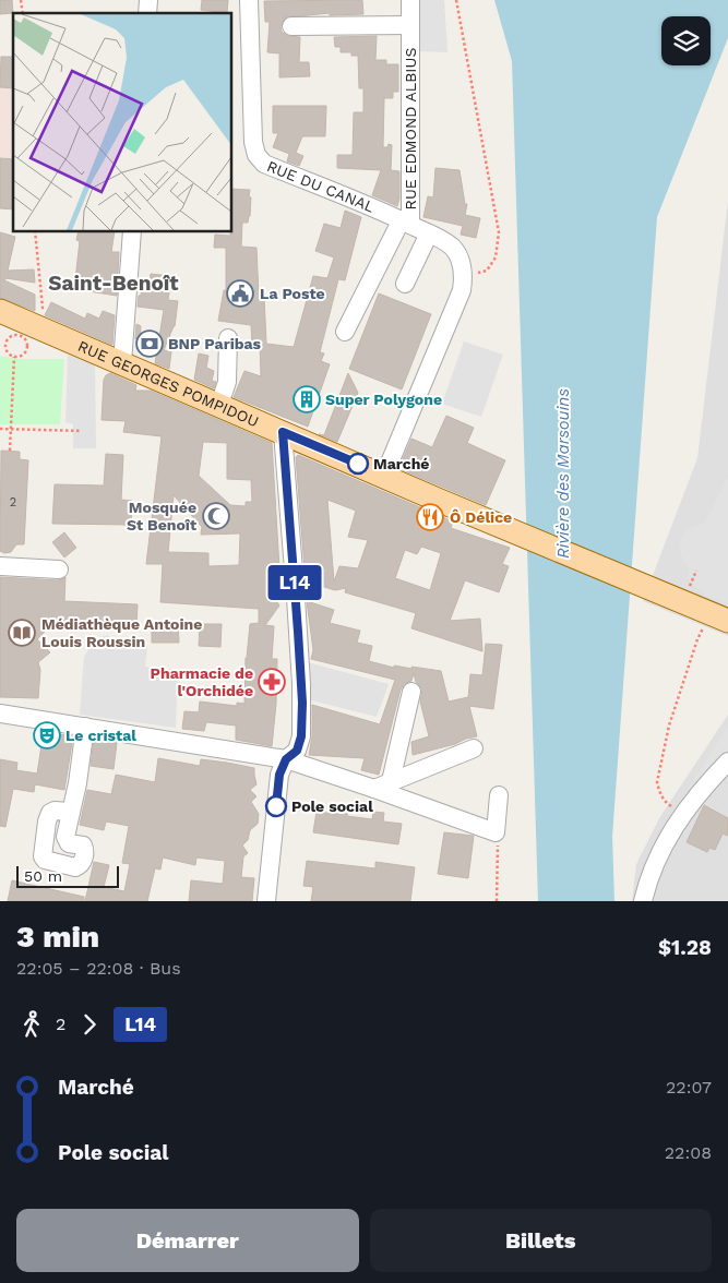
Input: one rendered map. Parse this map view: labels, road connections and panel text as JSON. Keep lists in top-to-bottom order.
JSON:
{
  "streets": {
    "main road": ["RUE GEORGES POMPIDOU"],
    "street": ["RUE EDMOND ALBIUS", "RUE DU CANAL"]
  },
  "crossings": [
    ["RUE EDMOND ALBIUS", "RUE DU CANAL"]
  ],
  "districts": ["Saint-Benoît"],
  "water": ["Rivière des Marsouins"],
  "places": {
    "public building": ["La Poste"],
    "bank": ["BNP Paribas"],
    "building": ["Super Polygone"],
    "other": ["Marché", "Pole social"],
    "mosque": ["Mosquée St Benoît"],
    "restaurant": ["Ô Délice"],
    "library": ["Médiathèque Antoine Louis Roussin"],
    "pharmacy": ["Pharmacie de l'Orchidée"],
    "theatre": ["Le cristal"]
  },
  "lines": ["bus line L14"],
  "house_numbers": ["2"],
  "scale_bar": "50 m",
  "page": {
    "on_map": "L14",
    "scale": "50 m",
    "heading": ["3 min", "22:05 – 22:08 · Bus", "$1.28"],
    "legs": ["2", "L14"],
    "list": [
      {
        "name": "Marché",
        "value": "22:07"
      },
      {
        "name": "Pole social",
        "value": "22:08"
      }
    ],
    "buttons": ["Démarrer", "Billets"]
  }
}
